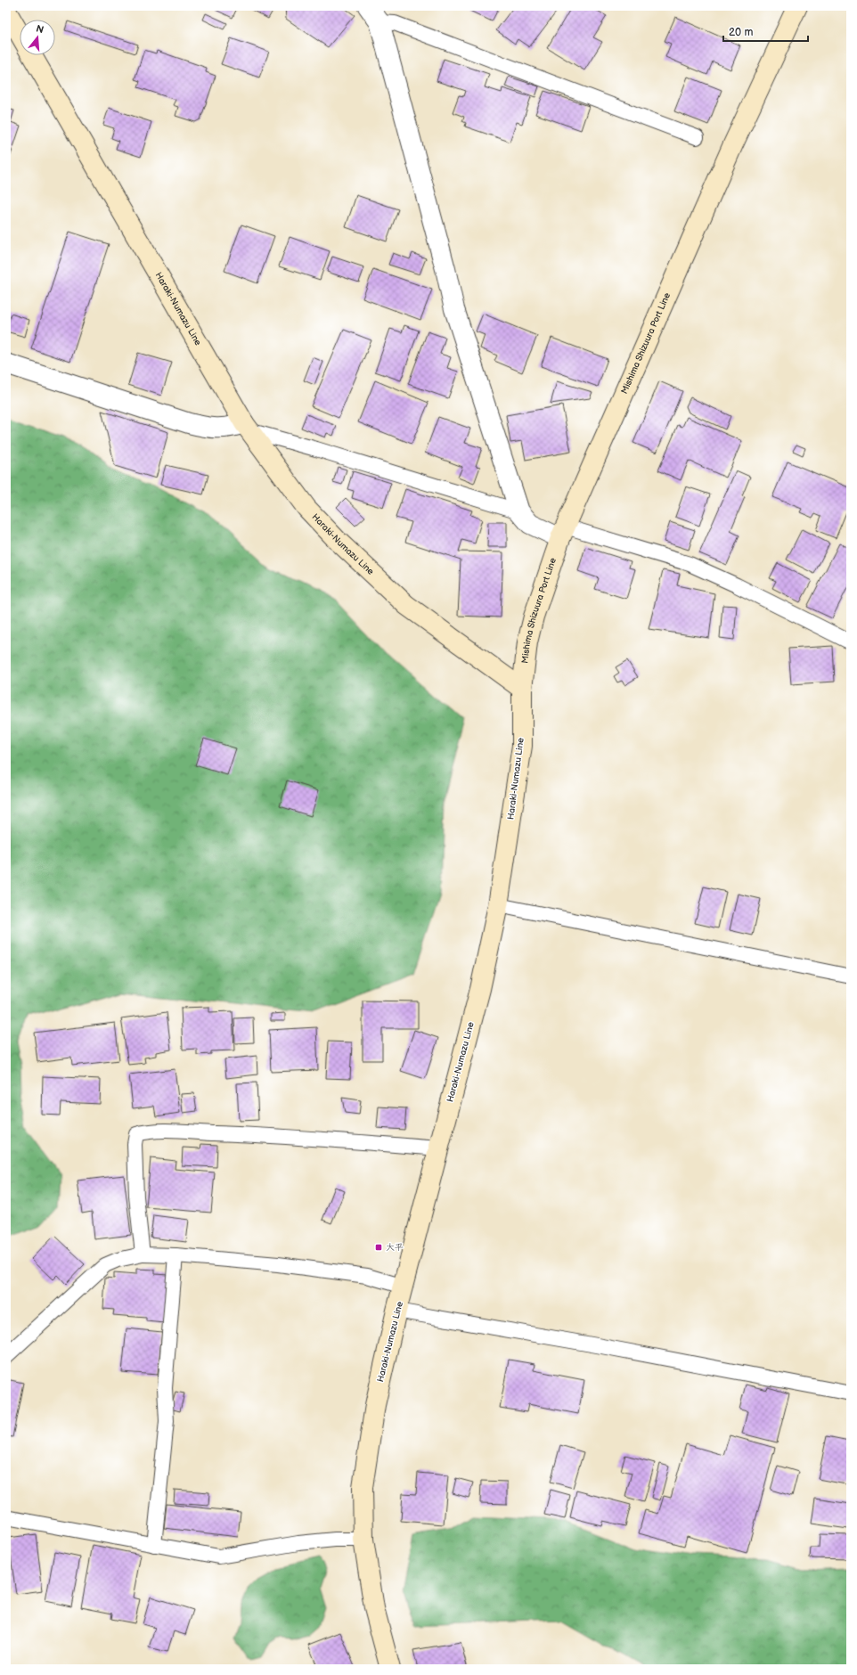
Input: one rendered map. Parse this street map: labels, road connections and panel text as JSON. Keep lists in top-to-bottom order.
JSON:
{
  "streets": {
    "main road": ["Haraki-Numazu Line", "Mishima Shizuura Port Line"]
  },
  "crossings": [
    ["Haraki-Numazu Line", "Mishima Shizuura Port Line"]
  ],
  "places": {
    "transit": ["大平"]
  },
  "scale_bar": "20 m",
  "north": "top"
}
